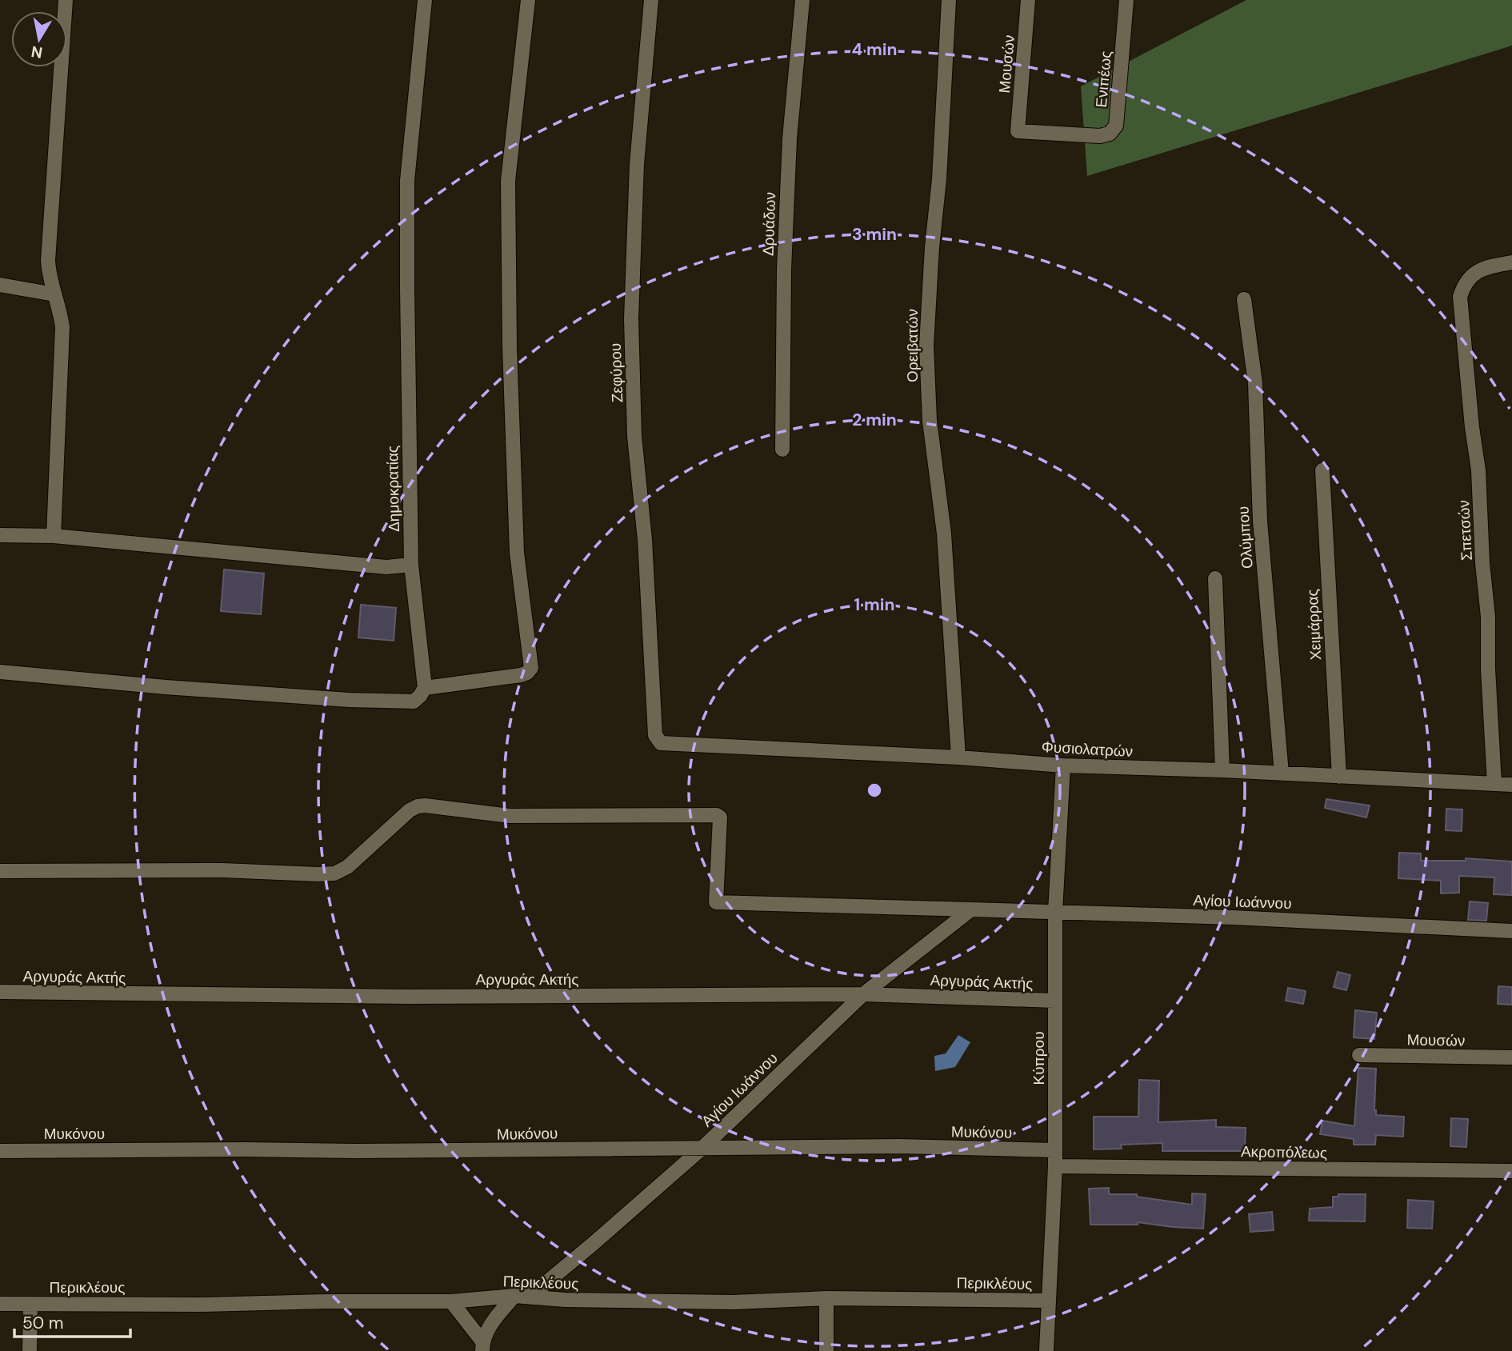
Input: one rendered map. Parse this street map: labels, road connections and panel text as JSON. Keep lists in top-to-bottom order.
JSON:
{
  "streets": {
    "street": [
      "Μουσών",
      "Ενιπέως",
      "Δρυάδων",
      "Ορειβατών",
      "Ζεφύρου",
      "Δημοκρατίας",
      "Σπετσών",
      "Ολύμπου",
      "Χειμάρρας",
      "Φυσιολατρών",
      "Αγίου Ιωάννου",
      "Αργυράς Ακτής",
      "Κύπρου",
      "Μυκόνου",
      "Ακροπόλεως",
      "Περικλέους"
    ]
  },
  "crossings": [
    ["Μουσών", "Ενιπέως"],
    ["Ορειβατών", "Φυσιολατρών"],
    ["Ζεφύρου", "Φυσιολατρών"],
    ["Σπετσών", "Φυσιολατρών"],
    ["Ολύμπου", "Φυσιολατρών"],
    ["Χειμάρρας", "Φυσιολατρών"],
    ["Φυσιολατρών", "Κύπρου"],
    ["Αγίου Ιωάννου", "Αργυράς Ακτής"],
    ["Αγίου Ιωάννου", "Κύπρου"],
    ["Αγίου Ιωάννου", "Μυκόνου"],
    ["Αγίου Ιωάννου", "Περικλέους"],
    ["Αργυράς Ακτής", "Κύπρου"],
    ["Κύπρου", "Μυκόνου"],
    ["Κύπρου", "Ακροπόλεως"],
    ["Κύπρου", "Περικλέους"]
  ],
  "scale_bar": "50 m",
  "north": "bottom",
  "rings": [
    "4 min",
    "3 min",
    "2 min",
    "1 min"
  ]
}
